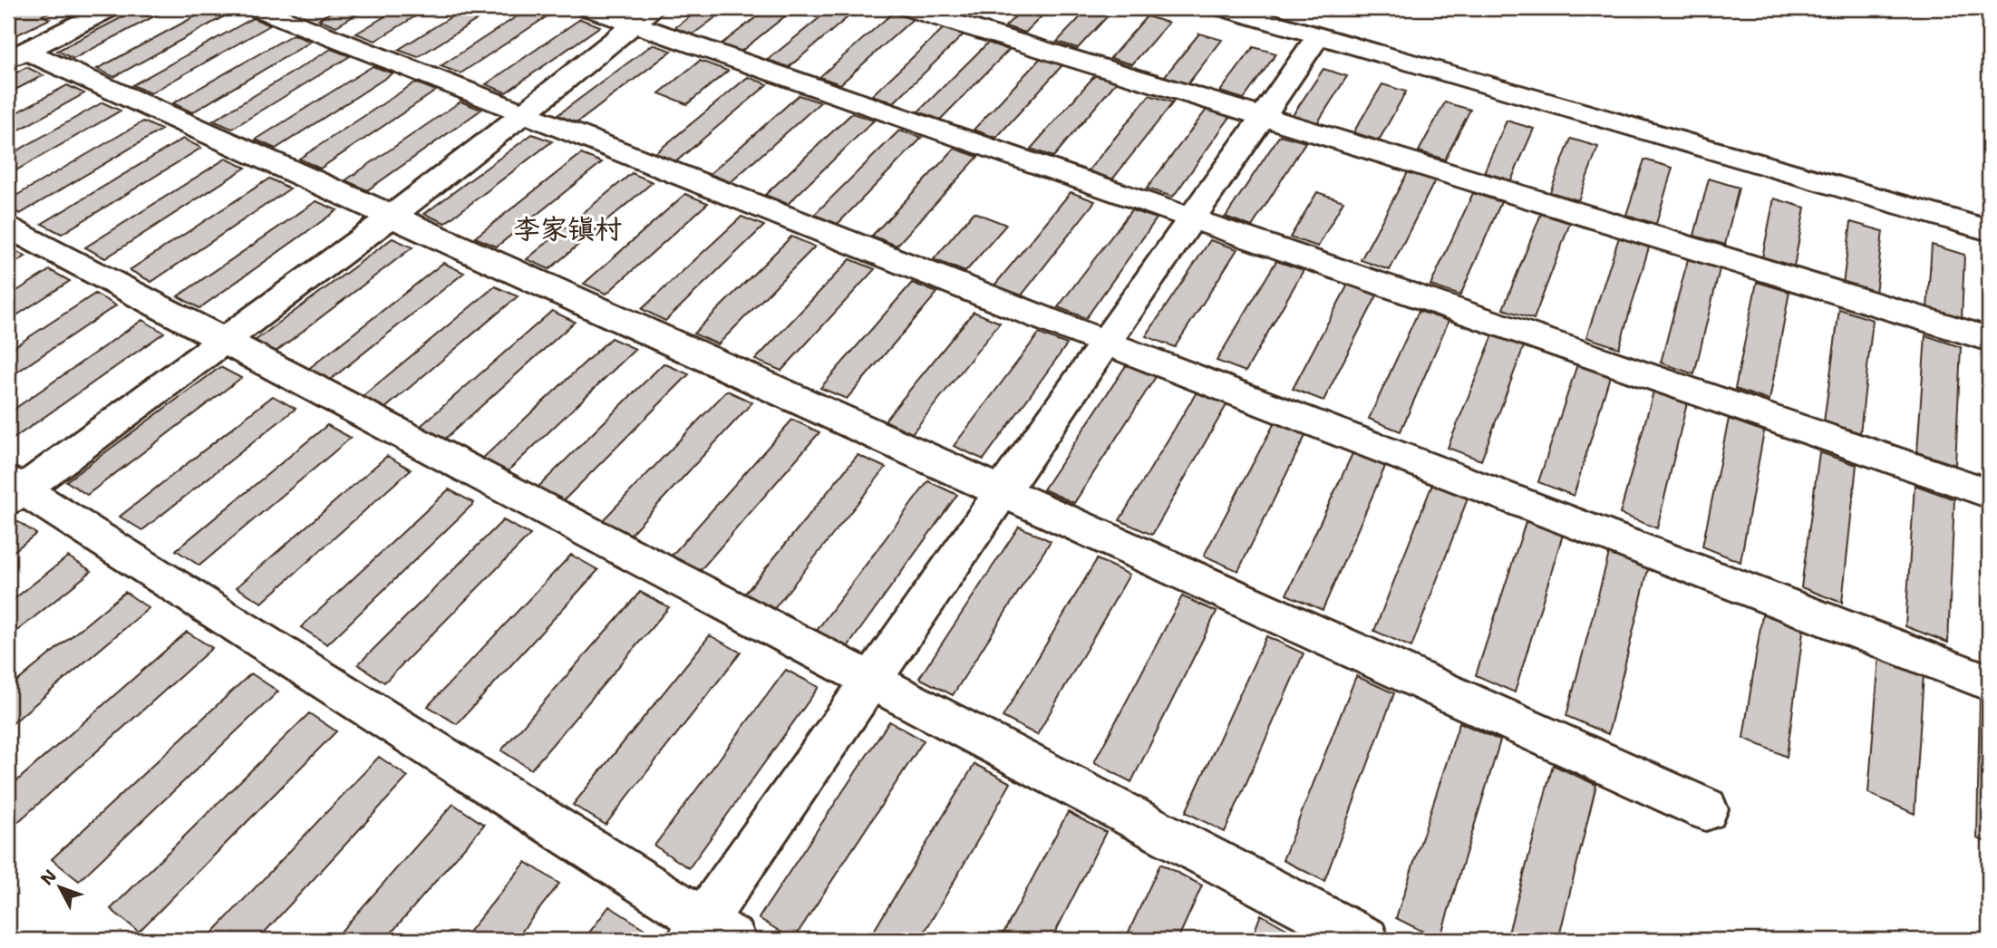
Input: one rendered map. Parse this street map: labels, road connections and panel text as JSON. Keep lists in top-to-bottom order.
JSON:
{
  "districts": ["李家镇村"],
  "north": "top left"
}
